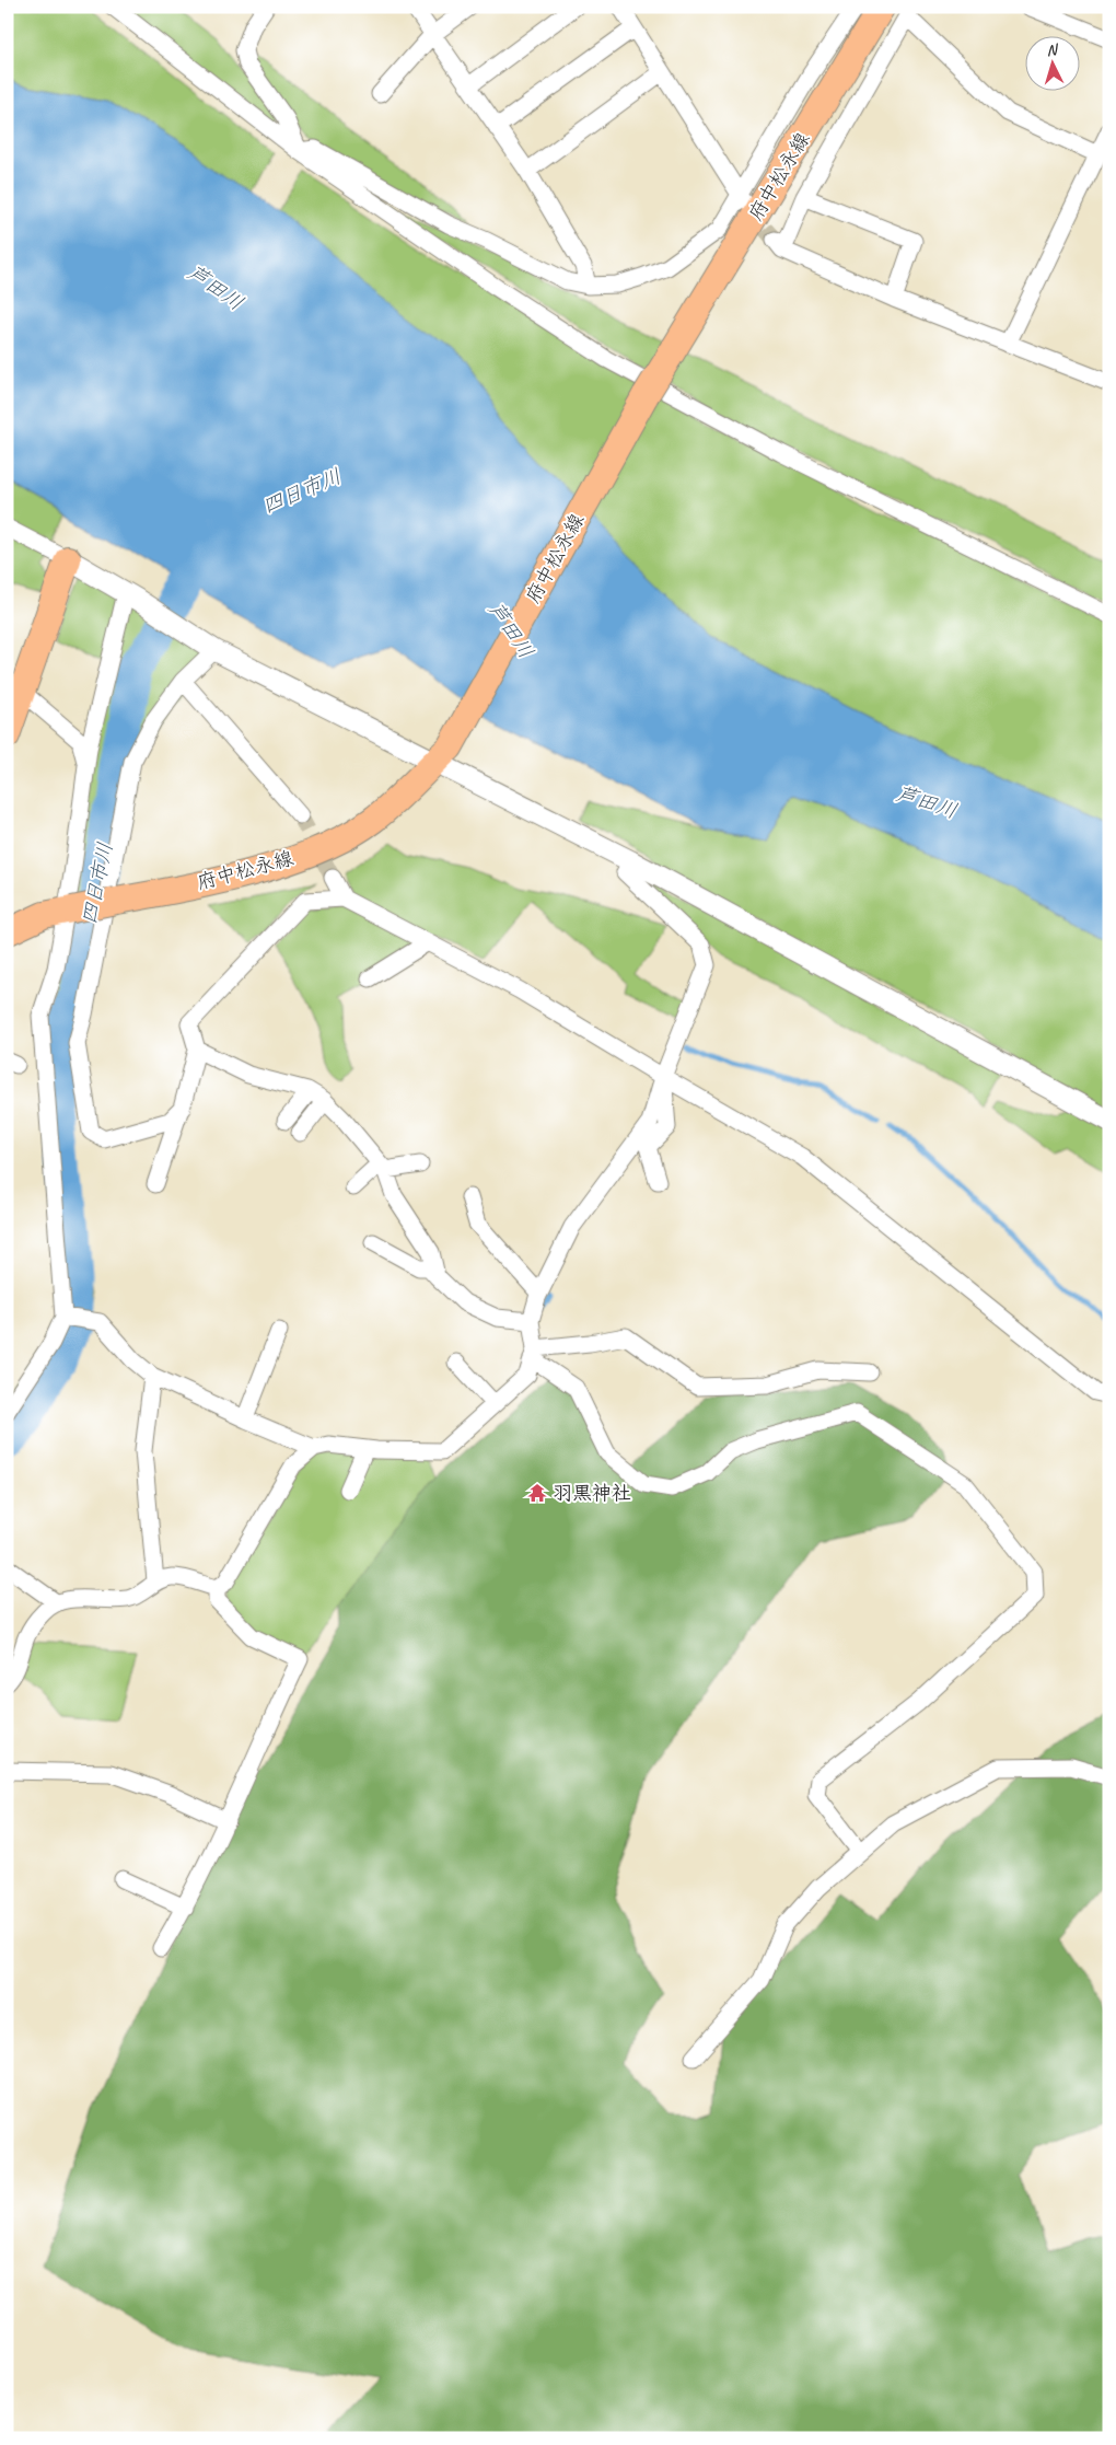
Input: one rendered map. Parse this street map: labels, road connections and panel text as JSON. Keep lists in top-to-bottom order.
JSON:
{
  "streets": {
    "main road": ["府中松永線"]
  },
  "water": ["芦田川", "四日市川"],
  "places": {
    "temple": ["羽黒神社"]
  },
  "north": "top"
}
